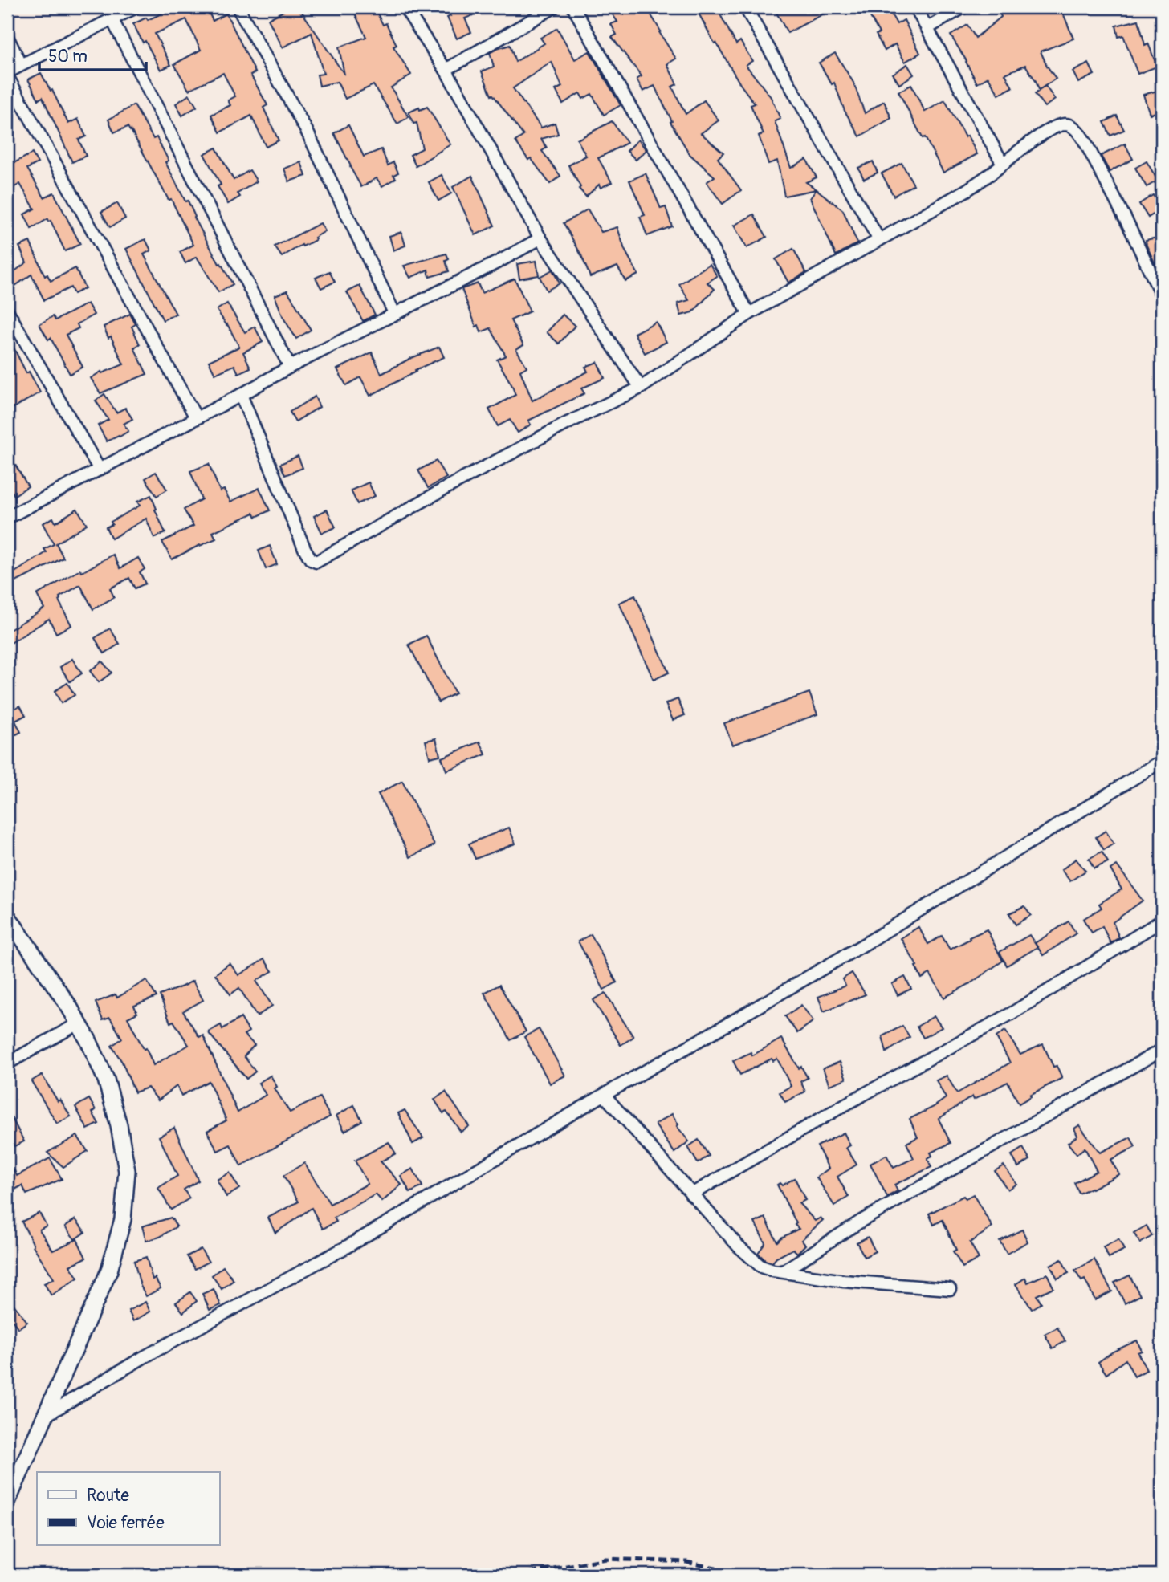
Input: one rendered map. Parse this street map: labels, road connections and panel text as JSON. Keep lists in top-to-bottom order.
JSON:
{
  "legend": ["Route", "Voie ferrée"],
  "scale_bar": "50 m"
}
